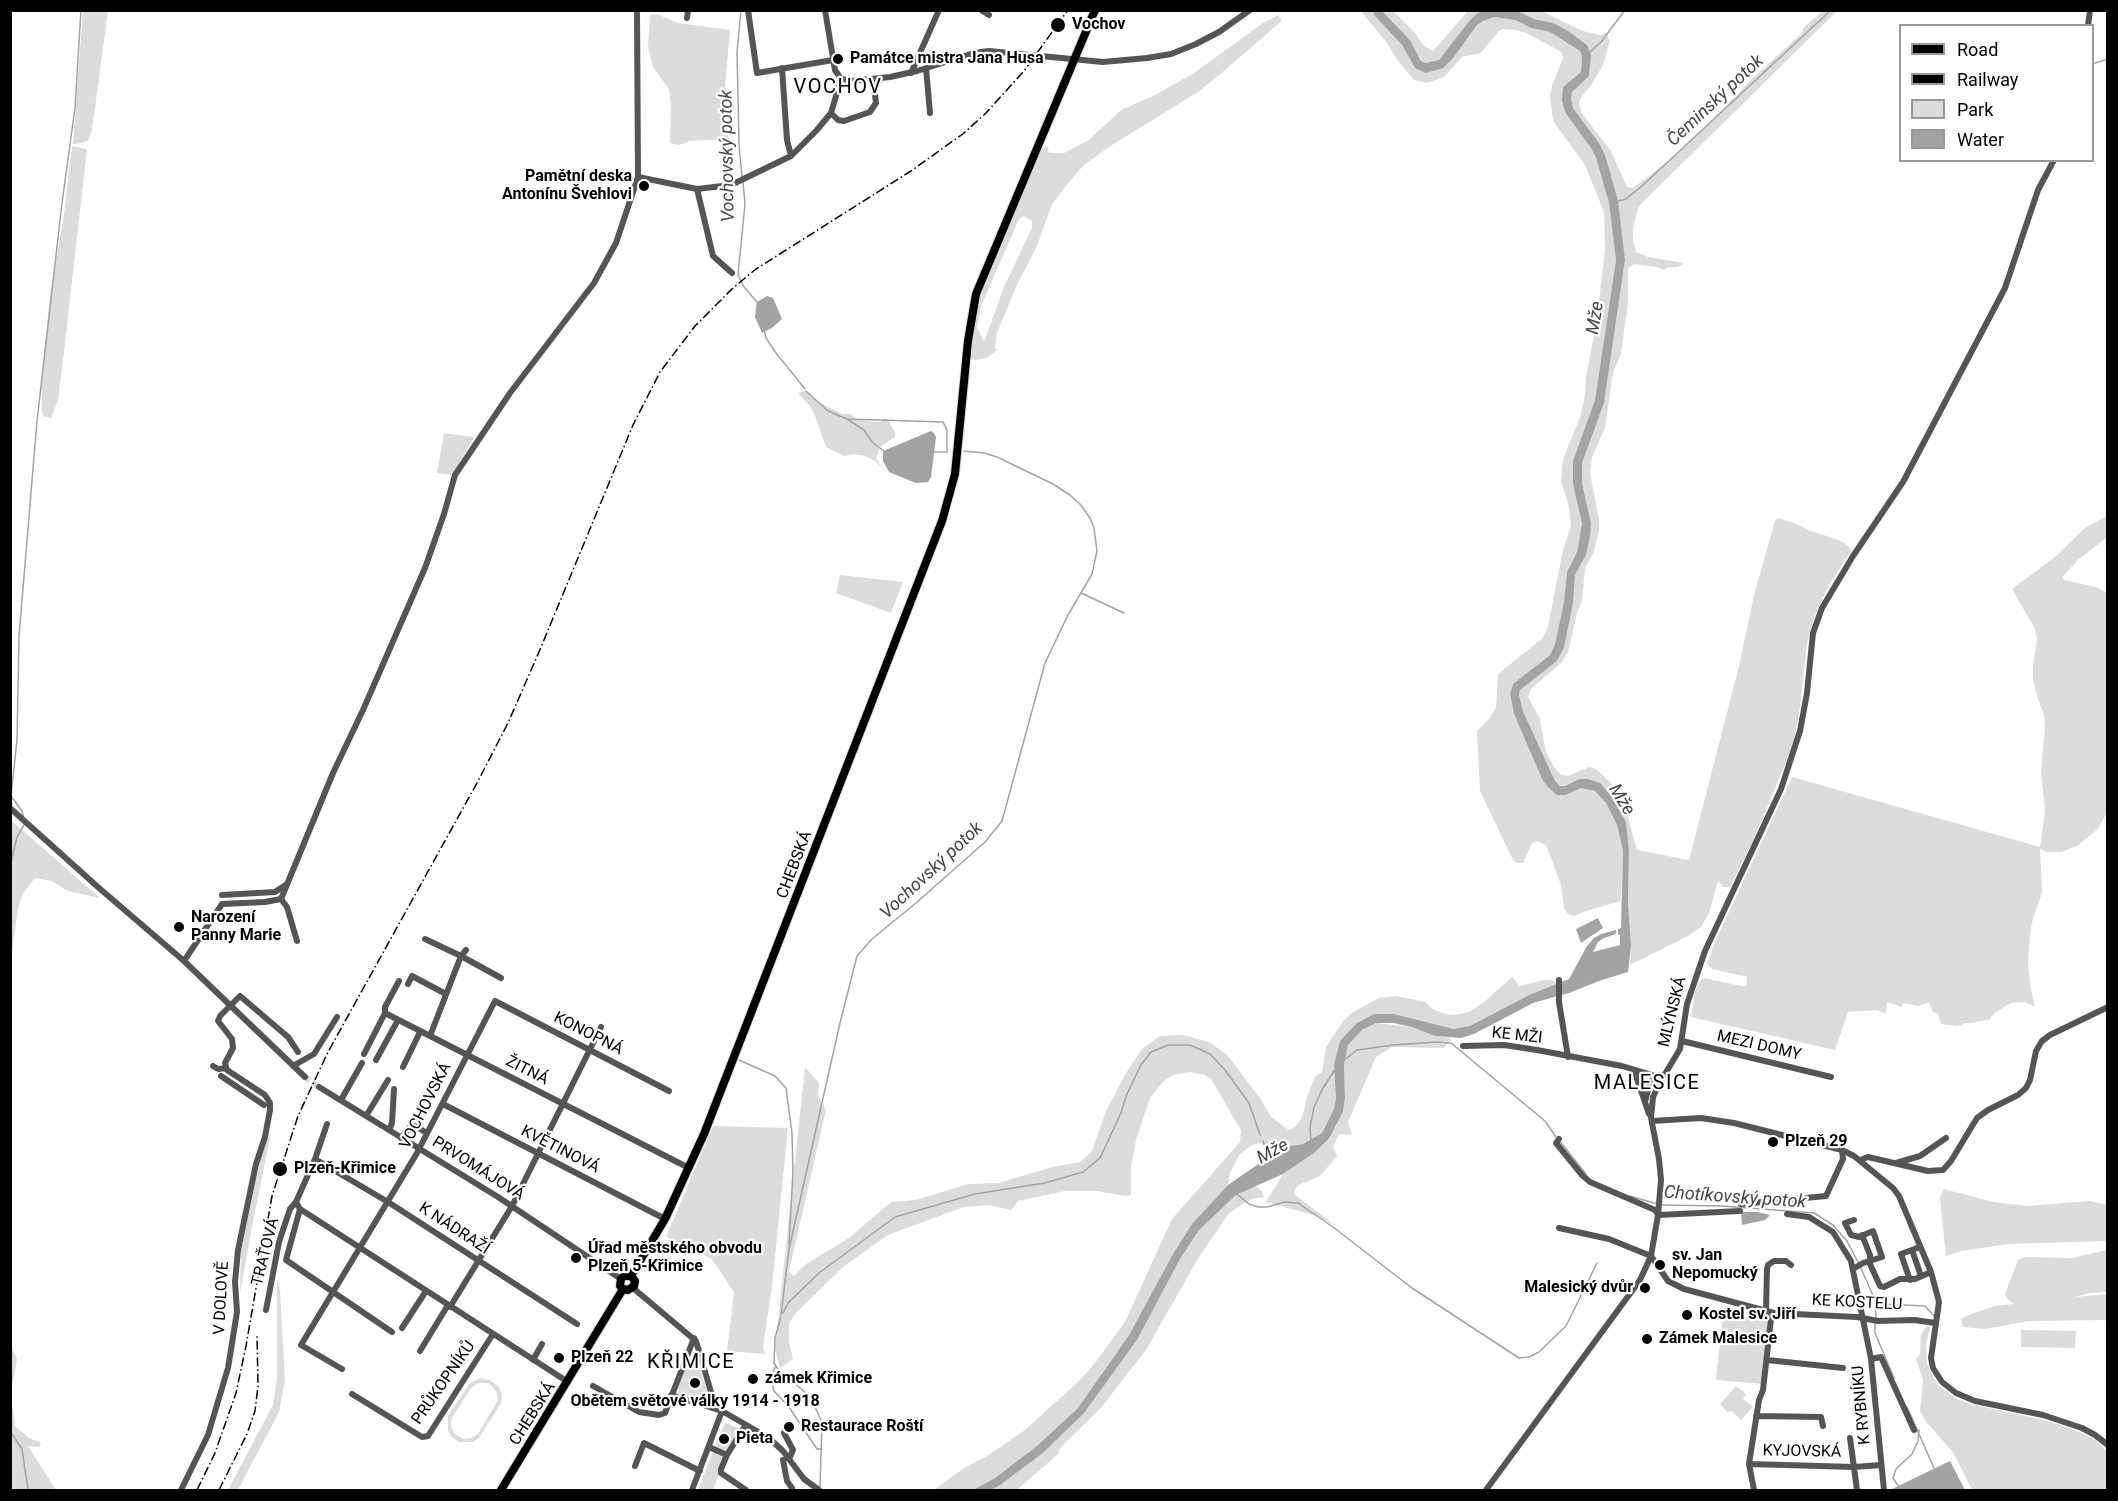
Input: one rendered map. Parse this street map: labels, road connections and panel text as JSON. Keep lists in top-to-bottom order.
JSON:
{
  "streets": {
    "main road": ["CHEBSKÁ"],
    "street": [
      "MLÝNSKÁ",
      "KONOPNÁ",
      "KE MŽI",
      "MEZI DOMY",
      "ŽITNÁ",
      "VOCHOVSKÁ",
      "KVĚTINOVÁ",
      "PRVOMÁJOVÁ",
      "K NÁDRAŽÍ",
      "TRAŤOVÁ",
      "V DOLOVĚ",
      "KE KOSTELU",
      "PRŮKOPNÍKŮ",
      "K RYBNÍKU",
      "KYJOVSKÁ"
    ]
  },
  "crossings": [
    ["CHEBSKÁ", "ŽITNÁ"],
    ["CHEBSKÁ", "KVĚTINOVÁ"],
    ["CHEBSKÁ", "PRVOMÁJOVÁ"],
    ["CHEBSKÁ", "PRŮKOPNÍKŮ"],
    ["MLÝNSKÁ", "KE MŽI"],
    ["MLÝNSKÁ", "MEZI DOMY"],
    ["KONOPNÁ", "VOCHOVSKÁ"],
    ["ŽITNÁ", "VOCHOVSKÁ"],
    ["VOCHOVSKÁ", "KVĚTINOVÁ"],
    ["VOCHOVSKÁ", "PRVOMÁJOVÁ"],
    ["VOCHOVSKÁ", "K NÁDRAŽÍ"],
    ["VOCHOVSKÁ", "TRAŤOVÁ"],
    ["VOCHOVSKÁ", "PRŮKOPNÍKŮ"],
    ["K NÁDRAŽÍ", "TRAŤOVÁ"],
    ["TRAŤOVÁ", "PRŮKOPNÍKŮ"],
    ["KE KOSTELU", "K RYBNÍKU"],
    ["K RYBNÍKU", "KYJOVSKÁ"]
  ],
  "districts": ["VOCHOV", "MALESICE", "KŘIMICE"],
  "water": [
    "Čeminský potok",
    "Vochovský potok",
    "Mže",
    "Chotíkovský potok"
  ],
  "places": [
    "Vochov",
    "Památce mistra Jana Husa",
    "Pamětní deska Antonínu Švehlovi",
    "Narození Panny Marie",
    "Plzeň 29",
    "Plzeň-Křimice",
    "Úřad městského obvodu Plzeň 5-Křimice",
    "sv. Jan Nepomucký",
    "Malesický dvůr",
    "Kostel sv. Jiří",
    "Zámek Malesice",
    "Plzeň 22",
    "zámek Křimice",
    "Obětem světové války 1914 - 1918",
    "Restaurace Roští",
    "Pieta"
  ],
  "legend": [
    "Road",
    "Railway",
    "Park",
    "Water"
  ]
}
